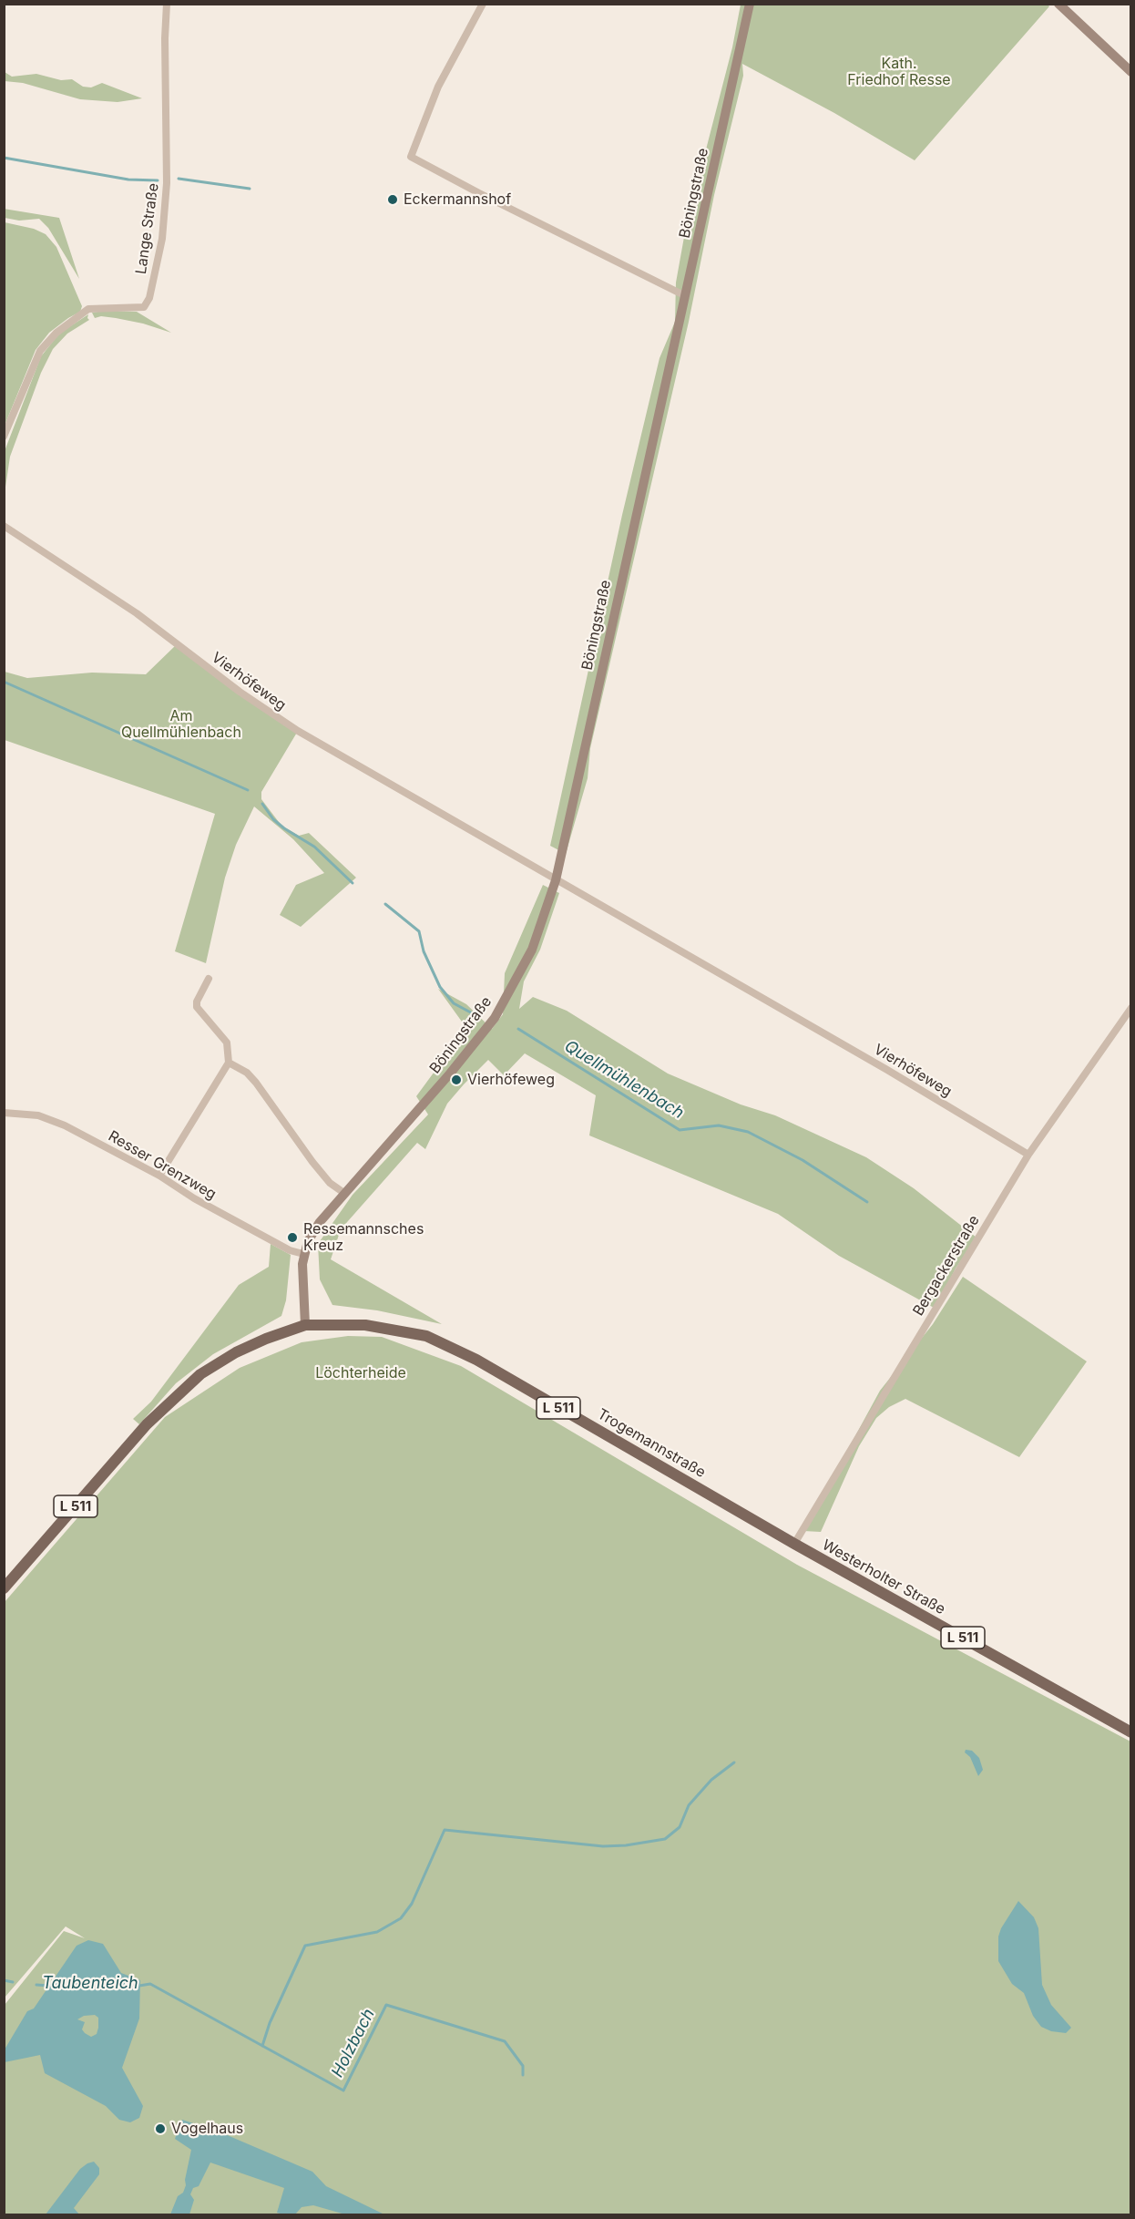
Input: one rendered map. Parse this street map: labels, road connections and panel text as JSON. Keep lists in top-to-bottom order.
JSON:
{
  "streets": {
    "main road": [
      "Böningstraße",
      "L 511",
      "Trogemannstraße",
      "Westerholter Straße"
    ],
    "street": [
      "Lange Straße",
      "Vierhöfeweg",
      "Resser Grenzweg",
      "Bergackerstraße"
    ]
  },
  "crossings": [
    ["Böningstraße", "Vierhöfeweg"],
    ["Böningstraße", "Resser Grenzweg"],
    ["Böningstraße", "L 511"],
    ["Böningstraße", "Trogemannstraße"],
    ["Vierhöfeweg", "Bergackerstraße"],
    ["Bergackerstraße", "Trogemannstraße"],
    ["Bergackerstraße", "Westerholter Straße"],
    ["L 511", "Trogemannstraße"],
    ["Trogemannstraße", "Westerholter Straße"]
  ],
  "water": ["Quellmühlenbach", "Taubenteich", "Holzbach"],
  "parks": ["Kath. Friedhof Resse", "Am Quellmühlenbach", "Löchterheide"],
  "places": [
    "Eckermannshof",
    "Vierhöfeweg",
    "Ressemannsches Kreuz",
    "Vogelhaus"
  ]
}
